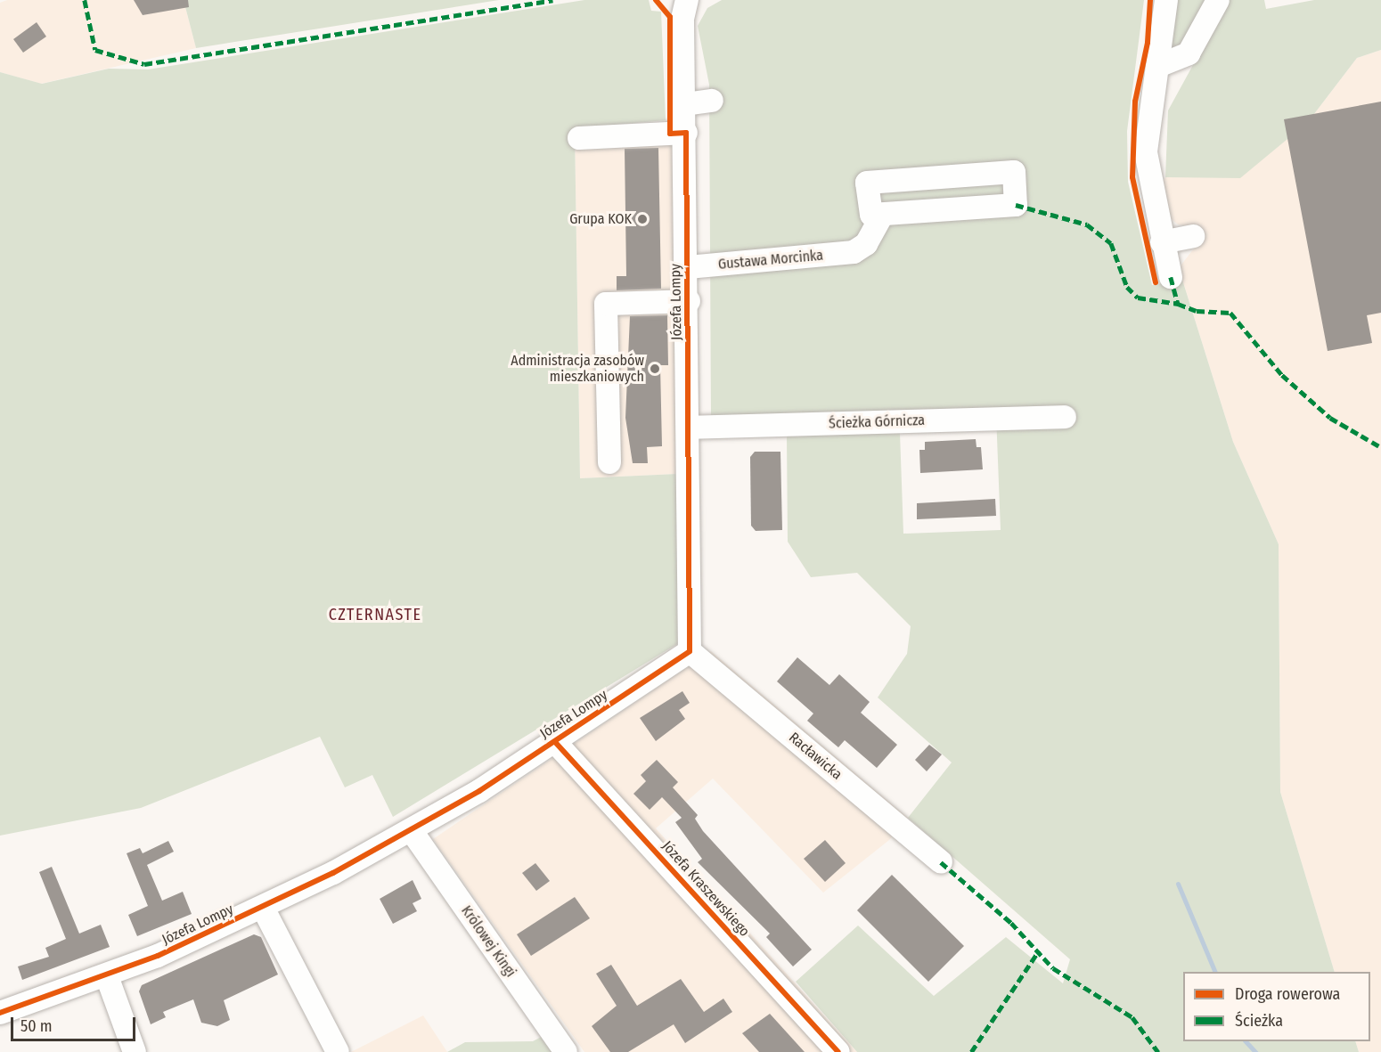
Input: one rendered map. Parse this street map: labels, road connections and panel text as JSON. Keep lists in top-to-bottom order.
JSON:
{
  "streets": {
    "street": [
      "Gustawa Morcinka",
      "Józefa Lompy",
      "Ścieżka Górnicza",
      "Racławicka",
      "Józefa Kraszewskiego",
      "Królowej Kingi"
    ]
  },
  "crossings": [
    ["Gustawa Morcinka", "Józefa Lompy"],
    ["Józefa Lompy", "Ścieżka Górnicza"],
    ["Józefa Lompy", "Racławicka"],
    ["Józefa Lompy", "Józefa Kraszewskiego"],
    ["Józefa Lompy", "Królowej Kingi"]
  ],
  "districts": ["CZTERNASTE"],
  "places": ["Grupa KOK", "Administracja zasobów mieszkaniowych"],
  "legend": ["Droga rowerowa", "Ścieżka"],
  "scale_bar": "50 m"
}
